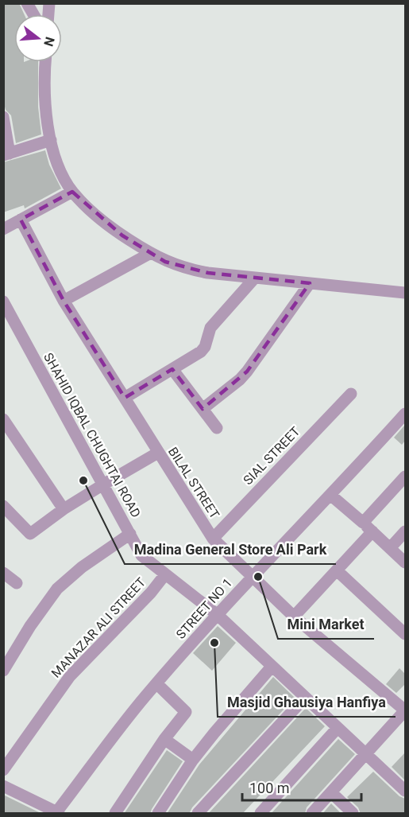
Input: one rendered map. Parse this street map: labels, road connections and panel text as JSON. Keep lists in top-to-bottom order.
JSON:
{
  "streets": {
    "street": [
      "SHAHID IQBAL CHUGHTAI ROAD",
      "SIAL STREET",
      "BILAL STREET",
      "STREET NO 1",
      "MANAZAR ALI STREET"
    ]
  },
  "crossings": [
    ["SHAHID IQBAL CHUGHTAI ROAD", "STREET NO 1"],
    ["SHAHID IQBAL CHUGHTAI ROAD", "MANAZAR ALI STREET"],
    ["SIAL STREET", "BILAL STREET"],
    ["BILAL STREET", "STREET NO 1"]
  ],
  "places": ["Madina General Store Ali Park", "Mini Market", "Masjid Ghausiya Hanfiya"],
  "scale_bar": "100 m",
  "north": "right"
}
